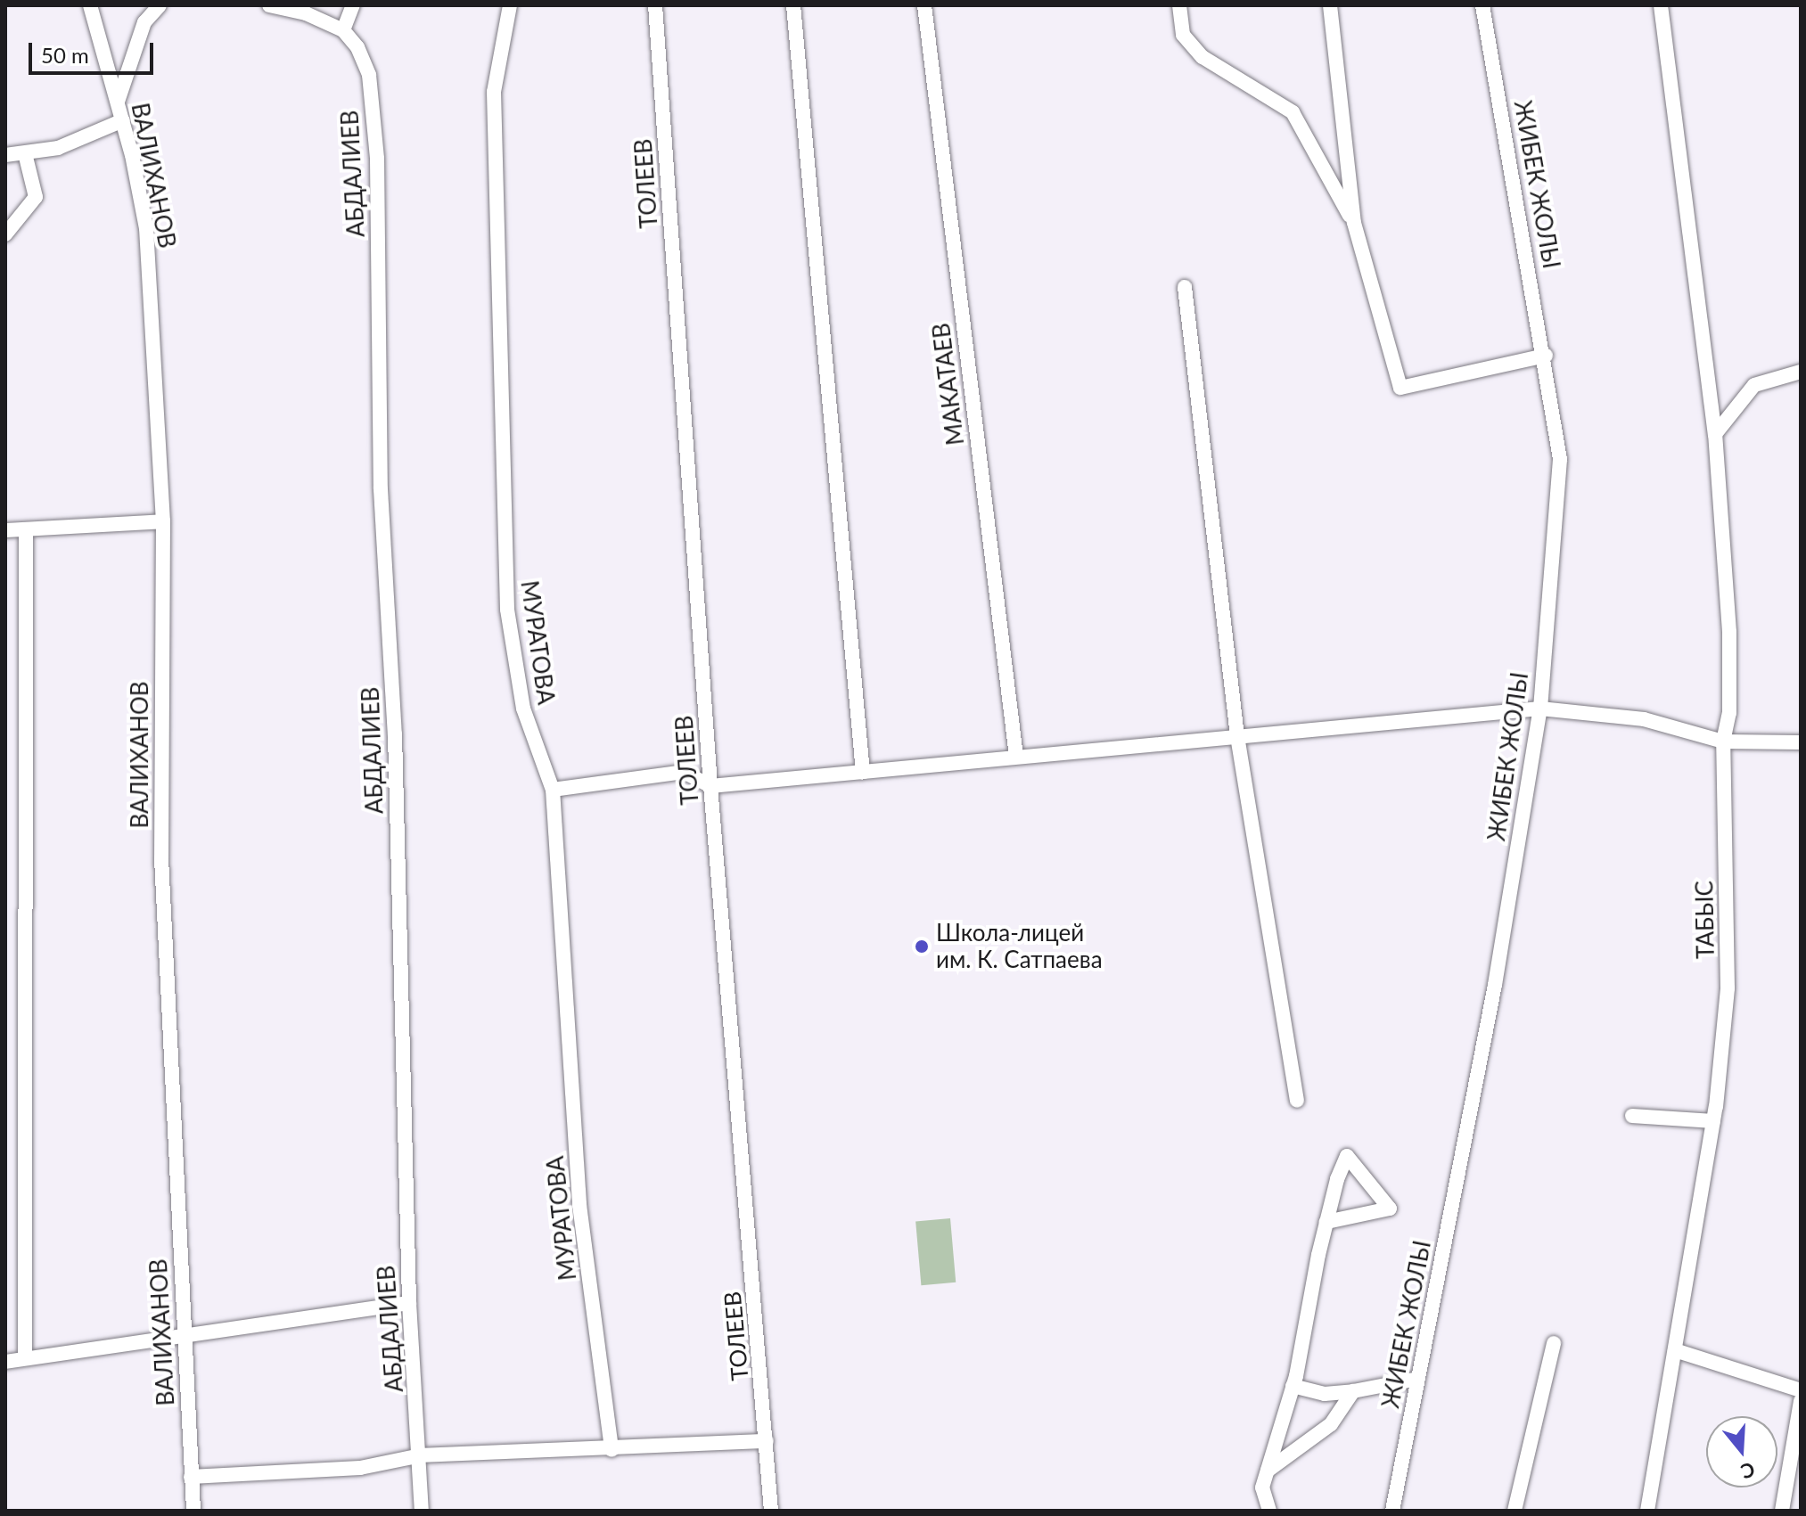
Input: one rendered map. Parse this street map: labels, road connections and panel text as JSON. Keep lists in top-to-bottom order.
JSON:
{
  "streets": {
    "street": [
      "АБДАЛИЕВ",
      "ВАЛИХАНОВ",
      "ТОЛЕЕВ",
      "ЖИБЕК ЖОЛЫ",
      "МАКАТАЕВ",
      "МУРАТОВА",
      "ТАБЫС"
    ]
  },
  "places": ["Школа-лицей им. К. Сатпаева"],
  "scale_bar": "50 m",
  "north": "bottom"
}
